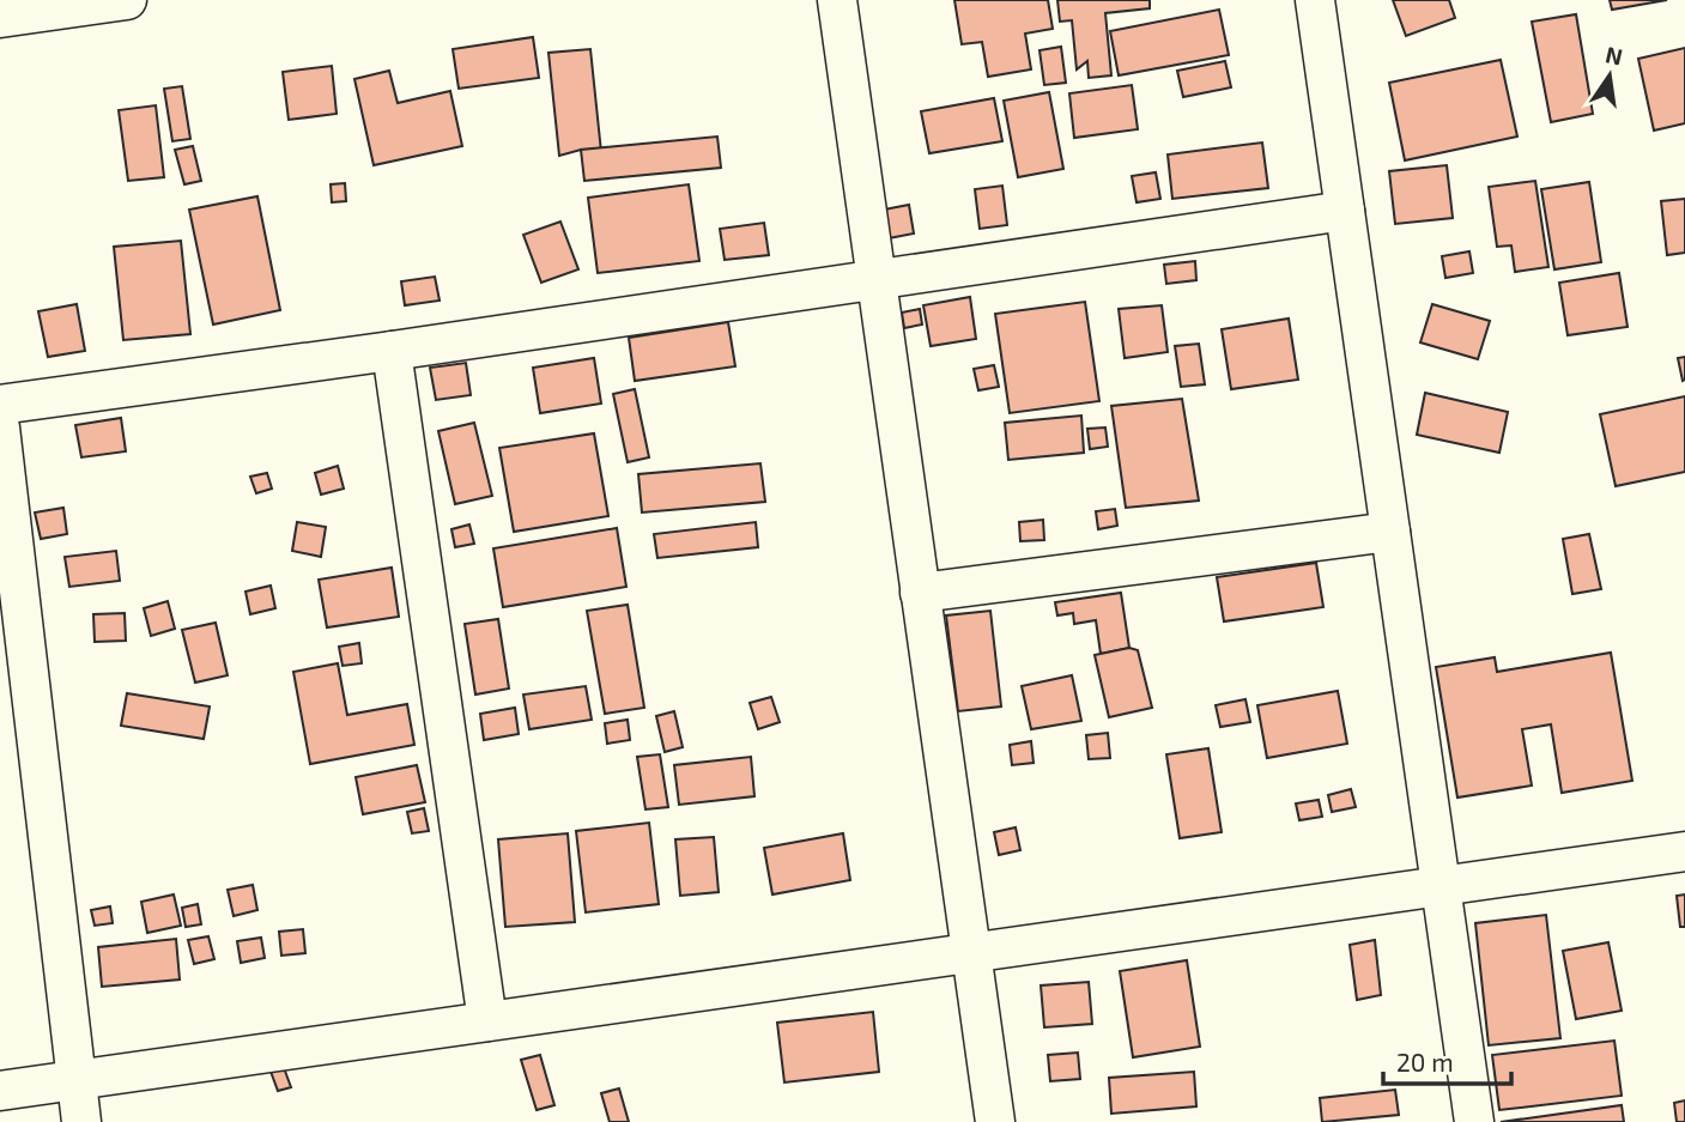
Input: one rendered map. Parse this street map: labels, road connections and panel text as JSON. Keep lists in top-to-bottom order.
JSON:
{
  "scale_bar": "20 m",
  "north": "top"
}
